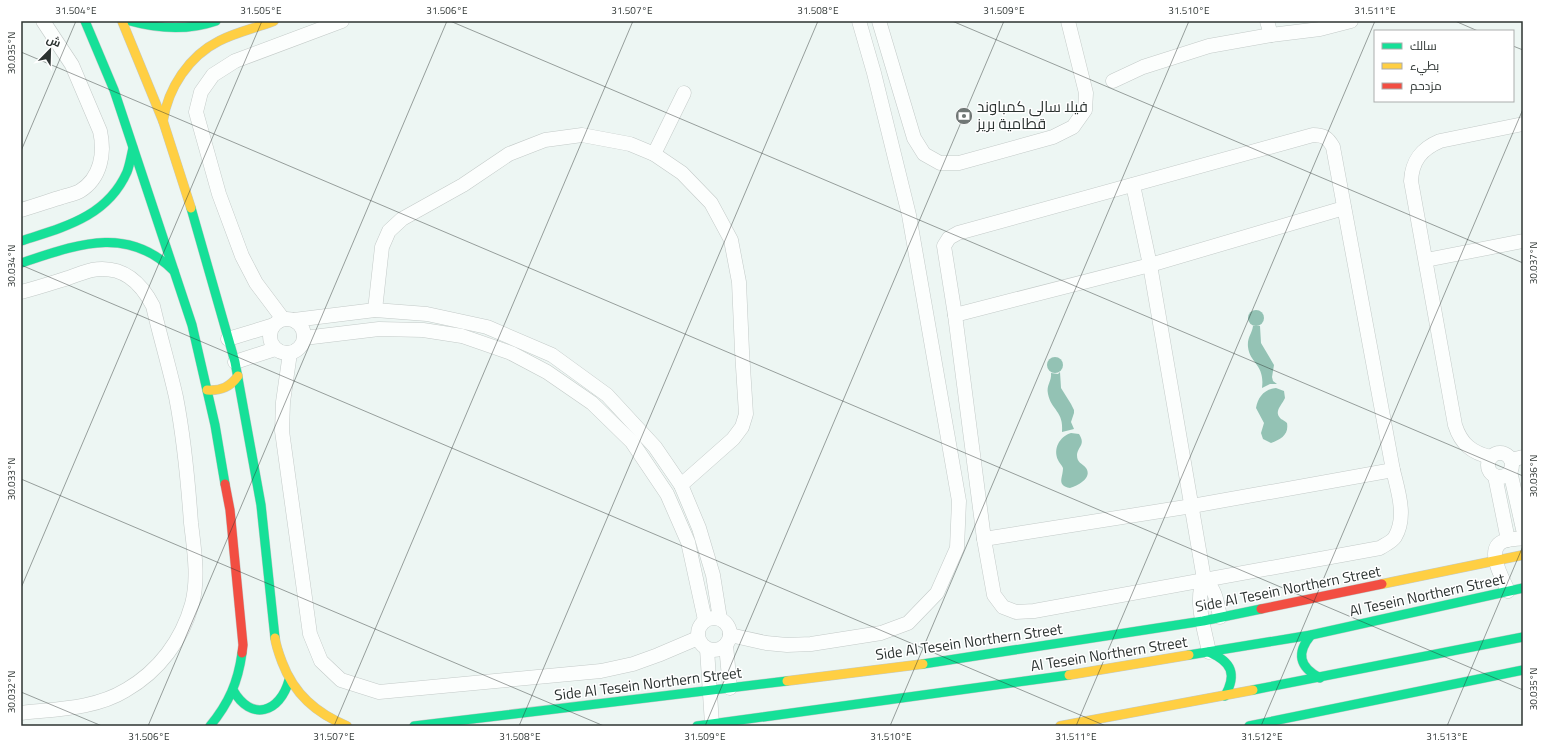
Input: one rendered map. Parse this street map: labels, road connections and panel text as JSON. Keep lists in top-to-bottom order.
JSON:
{
  "streets": {
    "street": ["Side Al Tesein Northern Street", "Al Tesein Northern Street"]
  },
  "places": {
    "bank": ["فيلا سالى كمباوند قطامية بريز"]
  },
  "legend": ["سالك", "بطيء", "مزدحم"],
  "north": "top right",
  "coordinates": [
    "31.504°E",
    "31.505°E",
    "31.506°E",
    "31.507°E",
    "31.508°E",
    "31.509°E",
    "31.510°E",
    "31.511°E",
    "30.035°N",
    "30.037°N",
    "30.034°N",
    "30.036°N",
    "30.033°N",
    "30.032°N",
    "31.512°E",
    "31.513°E"
  ]
}
